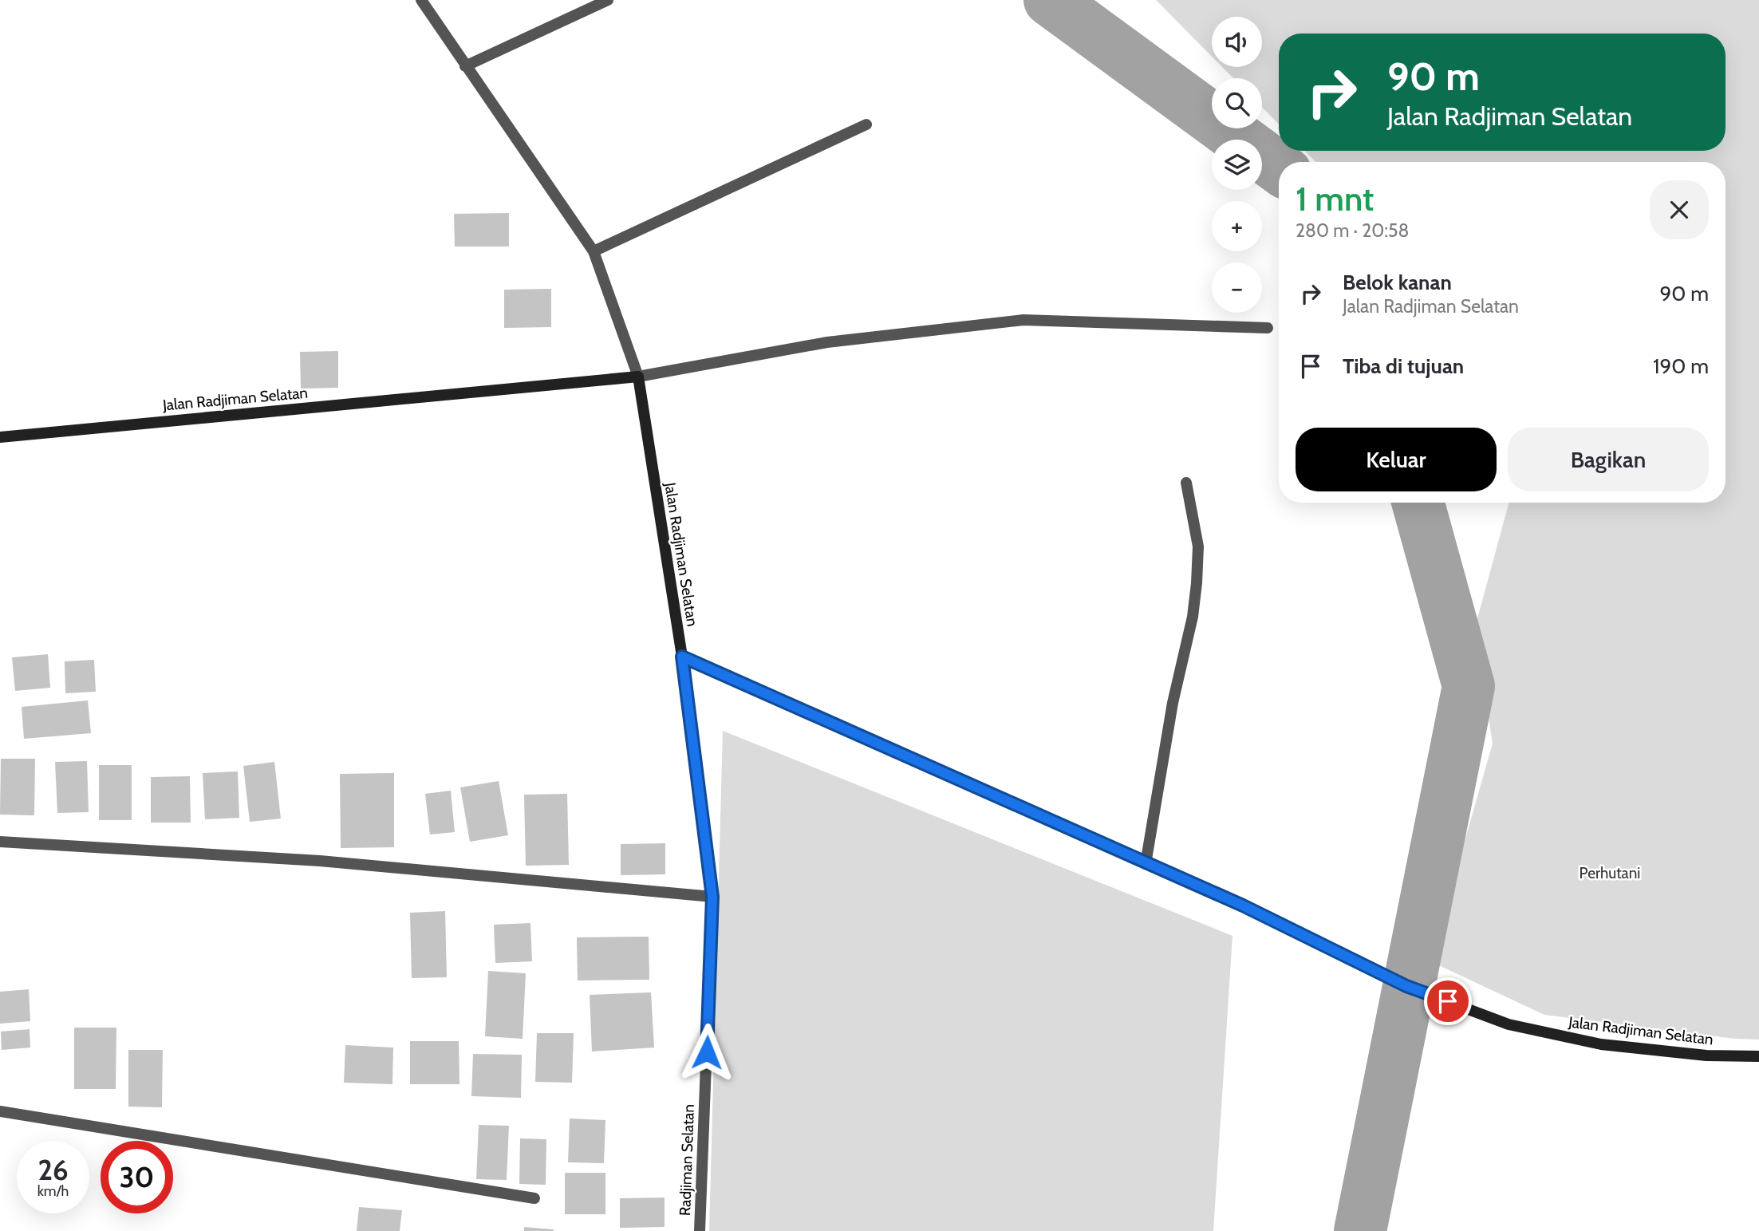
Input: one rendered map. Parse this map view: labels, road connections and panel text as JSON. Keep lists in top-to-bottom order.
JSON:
{
  "streets": {
    "street": ["Jalan Radjiman Selatan", "Radjiman Selatan"]
  },
  "crossings": [
    ["Jalan Radjiman Selatan", "Radjiman Selatan"]
  ],
  "parks": ["Perhutani"],
  "page": {
    "map_buttons": ["+", "−"],
    "turn": ["90 m", "Jalan Radjiman Selatan"],
    "heading": ["1 mnt", "280 m · 20:58"],
    "list": [
      {
        "name": "Belok kanan",
        "note": "Jalan Radjiman Selatan",
        "value": "90 m"
      },
      {
        "name": "Tiba di tujuan",
        "value": "190 m"
      }
    ],
    "buttons": ["Keluar", "Bagikan"],
    "speed": "26 km/h",
    "limit": "30"
  }
}
